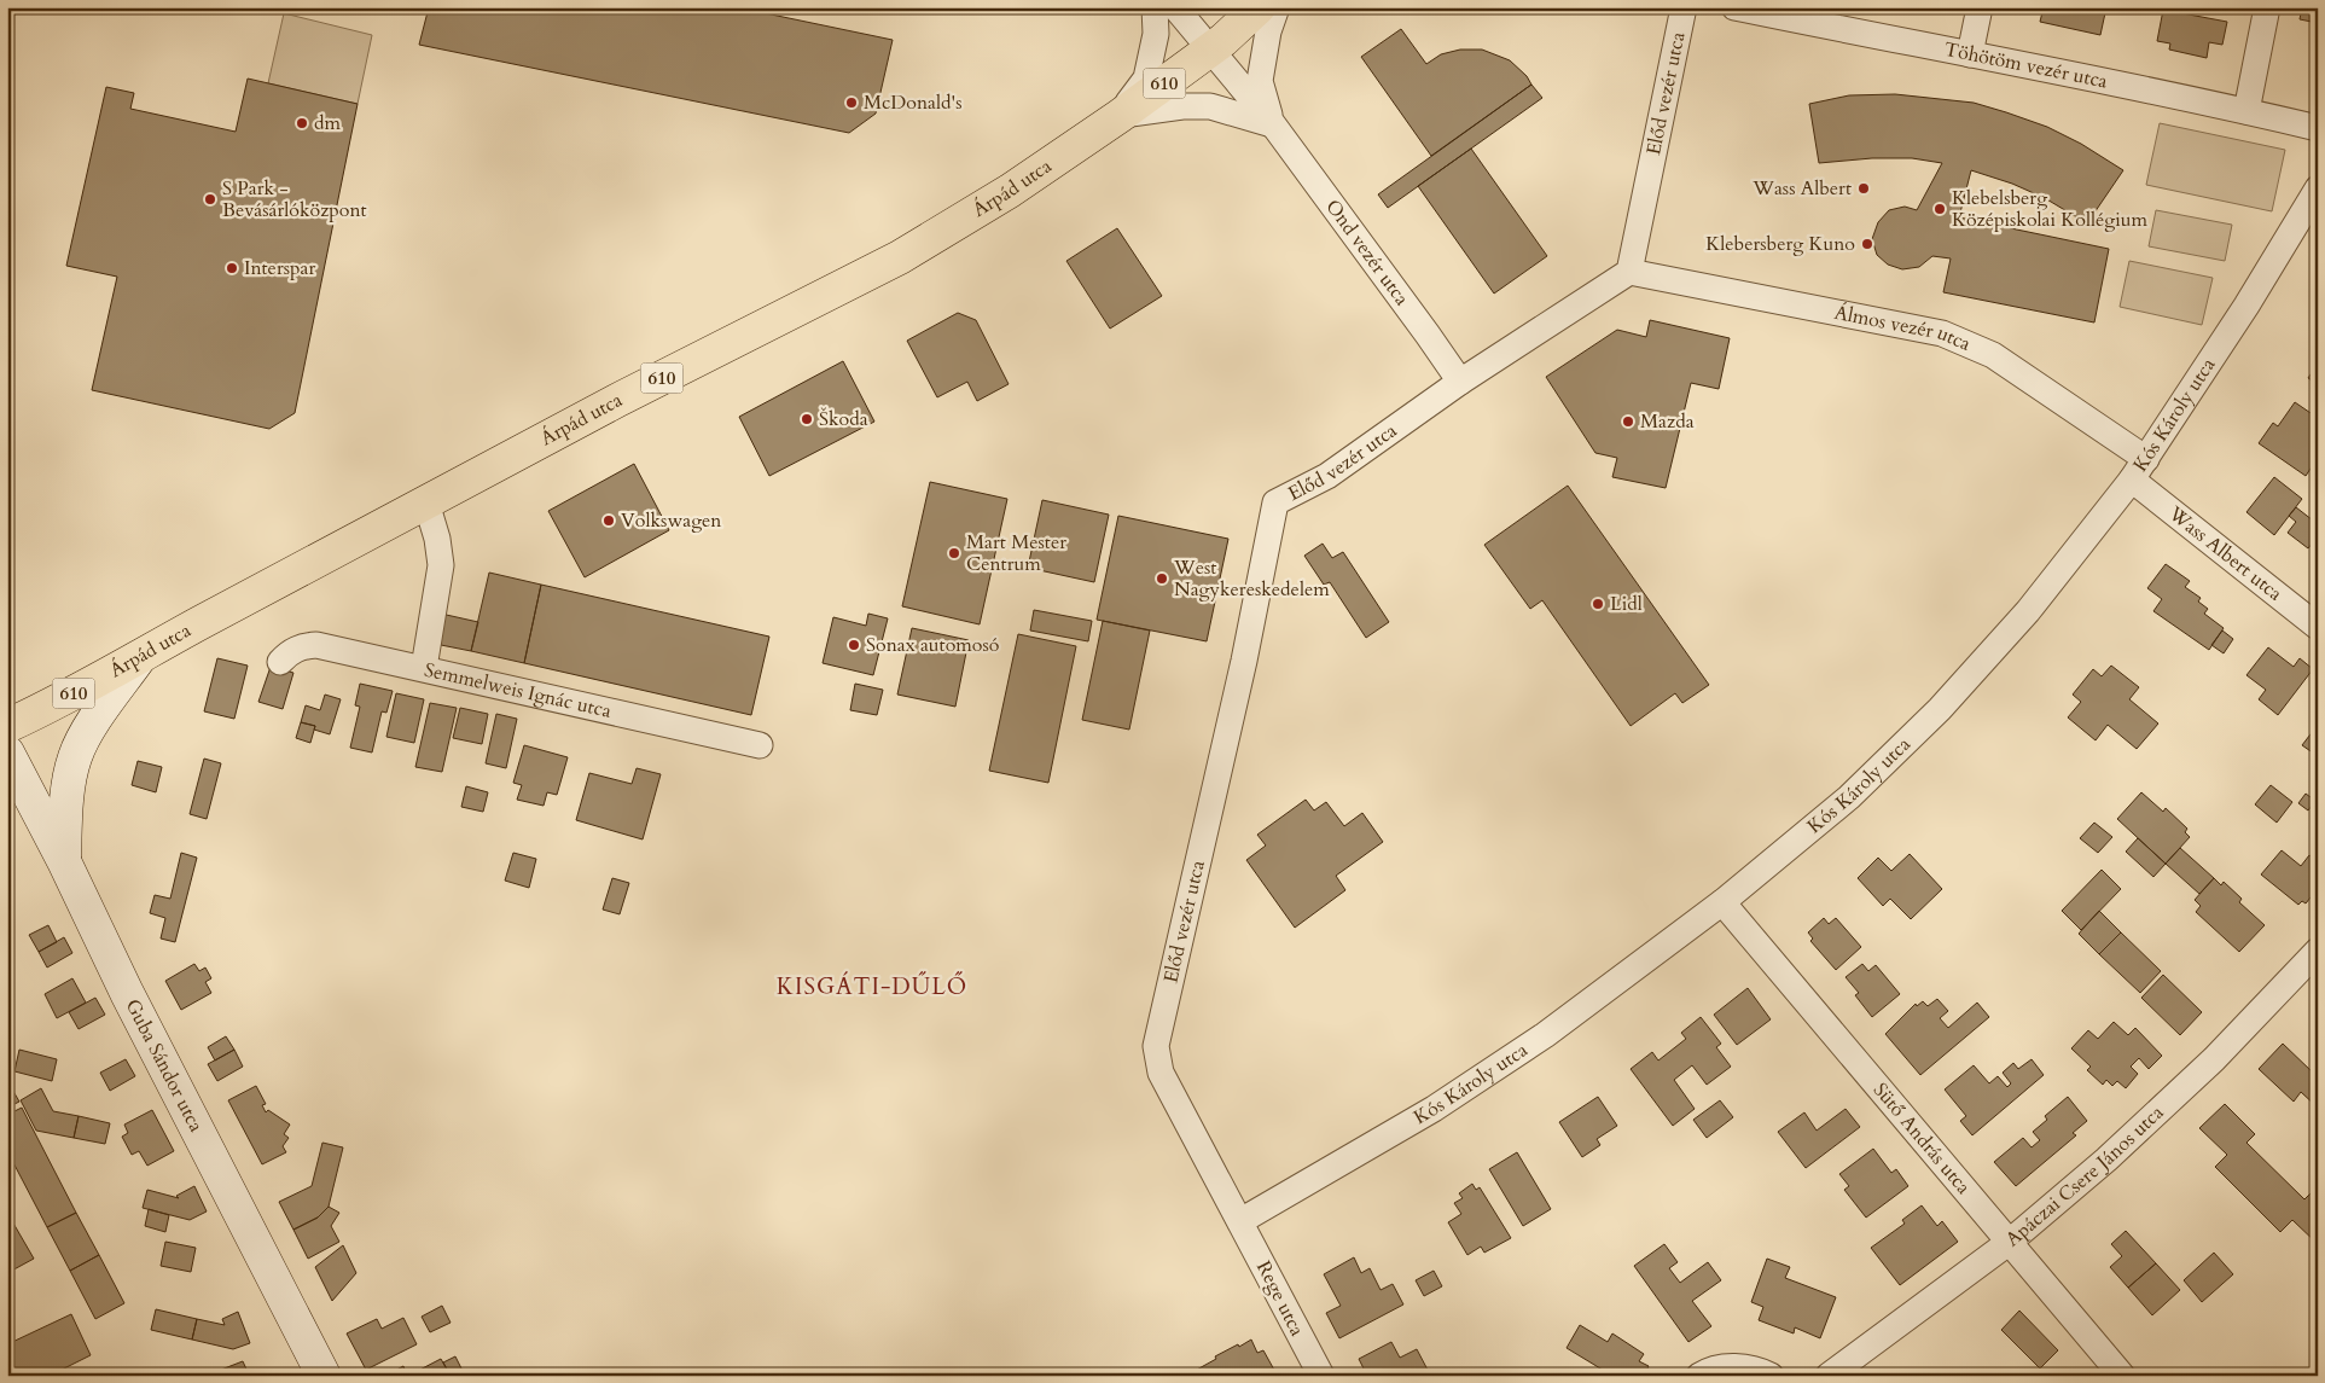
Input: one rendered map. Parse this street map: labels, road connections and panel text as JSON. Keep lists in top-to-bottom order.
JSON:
{
  "streets": {
    "main road": ["610", "Árpád utca", "Guba Sándor utca"],
    "street": [
      "Töhötöm vezér utca",
      "Előd vezér utca",
      "Ond vezér utca",
      "Álmos vezér utca",
      "Kós Károly utca",
      "Wass Albert utca",
      "Semmelweis Ignác utca",
      "Sütő András utca",
      "Apáczai Csere János utca",
      "Rege utca"
    ]
  },
  "crossings": [
    ["Előd vezér utca", "Ond vezér utca"],
    ["Előd vezér utca", "Álmos vezér utca"],
    ["Előd vezér utca", "Kós Károly utca"],
    ["Előd vezér utca", "Rege utca"],
    ["Árpád utca", "Ond vezér utca"],
    ["Álmos vezér utca", "Kós Károly utca"],
    ["Kós Károly utca", "Wass Albert utca"],
    ["Kós Károly utca", "Sütő András utca"],
    ["Kós Károly utca", "Rege utca"],
    ["Sütő András utca", "Apáczai Csere János utca"]
  ],
  "districts": ["KISGÁTI-DŰLŐ"],
  "places": [
    "McDonald's",
    "dm",
    "Wass Albert",
    "S Park - Bevásárlóközpont",
    "Klebelsberg Középiskolai Kollégium",
    "Klebersberg Kuno",
    "Interspar",
    "Škoda",
    "Mazda",
    "Volkswagen",
    "Mart Mester Centrum",
    "West Nagykereskedelem",
    "Lidl",
    "Sonax automosó"
  ]
}
